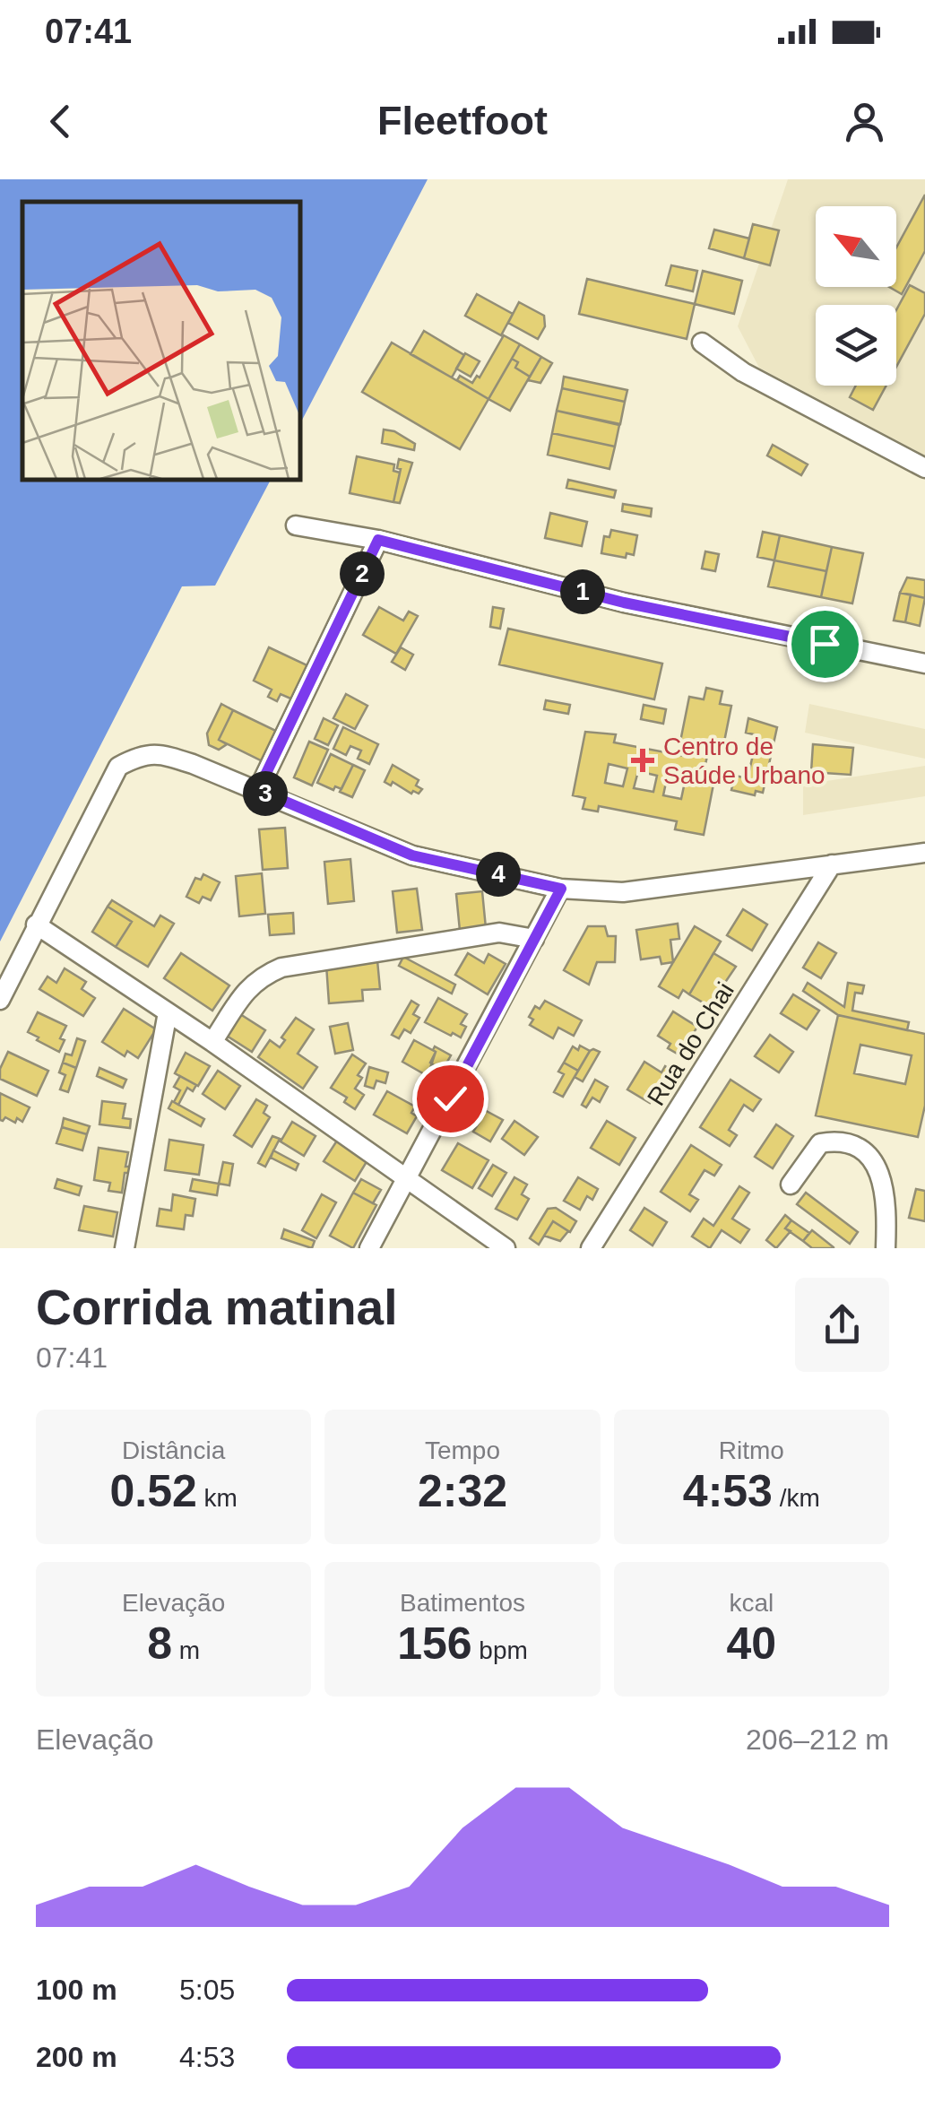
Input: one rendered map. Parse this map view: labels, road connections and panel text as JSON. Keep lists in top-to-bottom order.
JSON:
{
  "streets": {
    "street": ["Rua do Chai"]
  },
  "places": {
    "health": ["Centro de Saúde Urbano"]
  },
  "north": "top left",
  "page": {
    "status": "07:41",
    "header": "Fleetfoot",
    "pins": [
      "2",
      "1",
      "3",
      "4"
    ],
    "heading": ["Corrida matinal", "07:41"],
    "stats": [
      ["Distância", "0.52 km"],
      ["Tempo", "2:32"],
      ["Ritmo", "4:53 /km"],
      ["Elevação", "8 m"],
      ["Batimentos", "156 bpm"],
      ["kcal", "40"]
    ],
    "chart": ["Elevação", "206–212 m"],
    "list": [
      {
        "name": "100 m",
        "note": "5:05"
      },
      {
        "name": "200 m",
        "note": "4:53"
      }
    ]
  }
}
